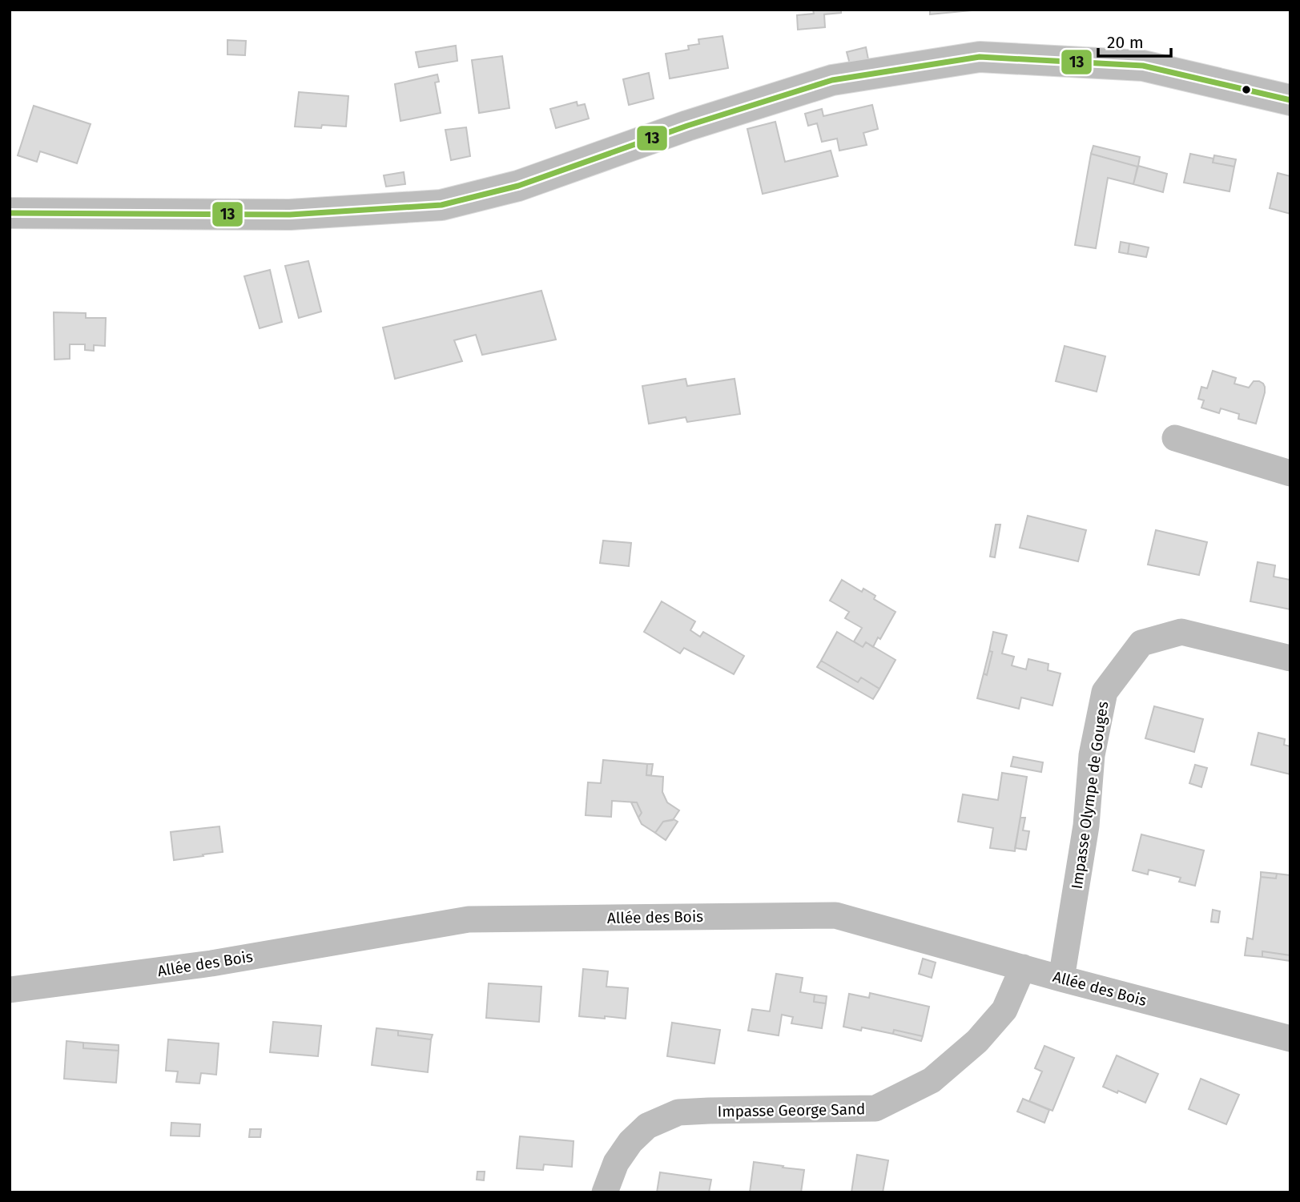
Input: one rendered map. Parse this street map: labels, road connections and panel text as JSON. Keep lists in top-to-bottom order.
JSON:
{
  "streets": {
    "street": ["Impasse Olympe de Gouges", "Allée des Bois", "Impasse George Sand"]
  },
  "crossings": [
    ["Impasse Olympe de Gouges", "Allée des Bois"],
    ["Allée des Bois", "Impasse George Sand"]
  ],
  "lines": ["transit line 13"],
  "scale_bar": "20 m"
}
